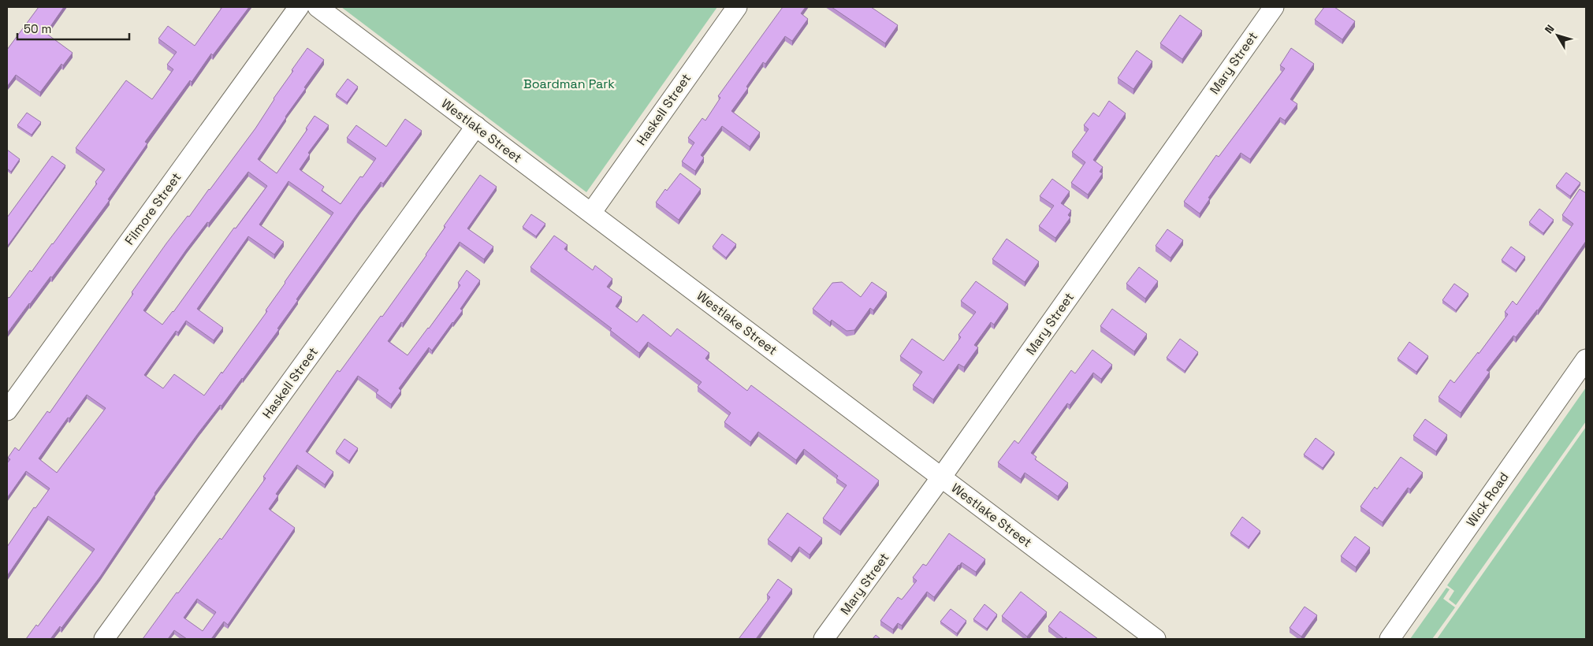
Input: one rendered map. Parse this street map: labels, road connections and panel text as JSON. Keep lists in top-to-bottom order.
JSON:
{
  "streets": {
    "street": [
      "Mary Street",
      "Haskell Street",
      "Westlake Street",
      "Filmore Street",
      "Wick Road"
    ]
  },
  "crossings": [
    ["Mary Street", "Westlake Street"],
    ["Haskell Street", "Westlake Street"]
  ],
  "parks": ["Boardman Park"],
  "scale_bar": "50 m",
  "north": "top left"
}
